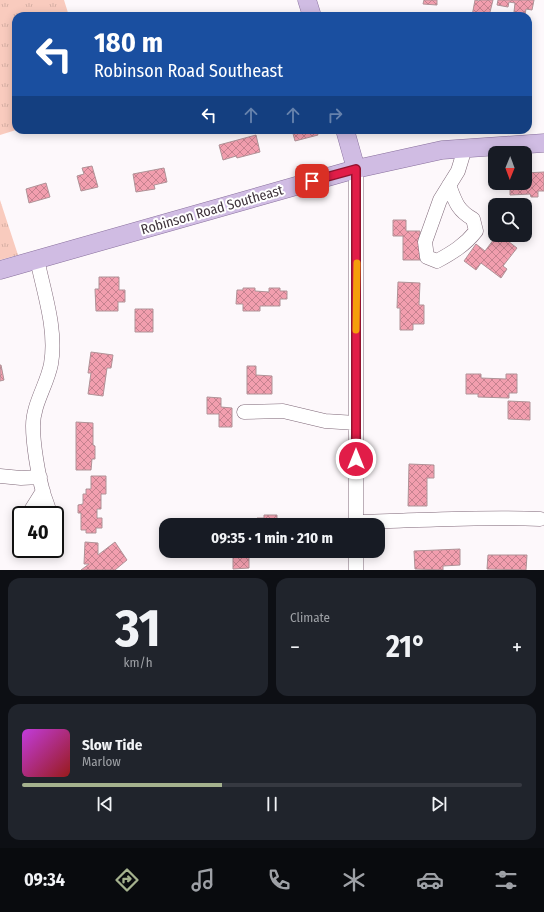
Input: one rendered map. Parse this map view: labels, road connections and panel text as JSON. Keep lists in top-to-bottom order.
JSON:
{
  "streets": {
    "main road": ["Robinson Road Southeast"]
  },
  "north": "bottom",
  "page": {
    "turn": ["180 m", "Robinson Road Southeast"],
    "limit": "40",
    "trip": "09:35 · 1 min · 210 m",
    "tile": [
      ["31", "km/h"],
      "Climate"
    ],
    "heat": ["−", "21°", "+"],
    "song": ["Slow Tide", "Marlow"],
    "tabs": "09:34"
  }
}
